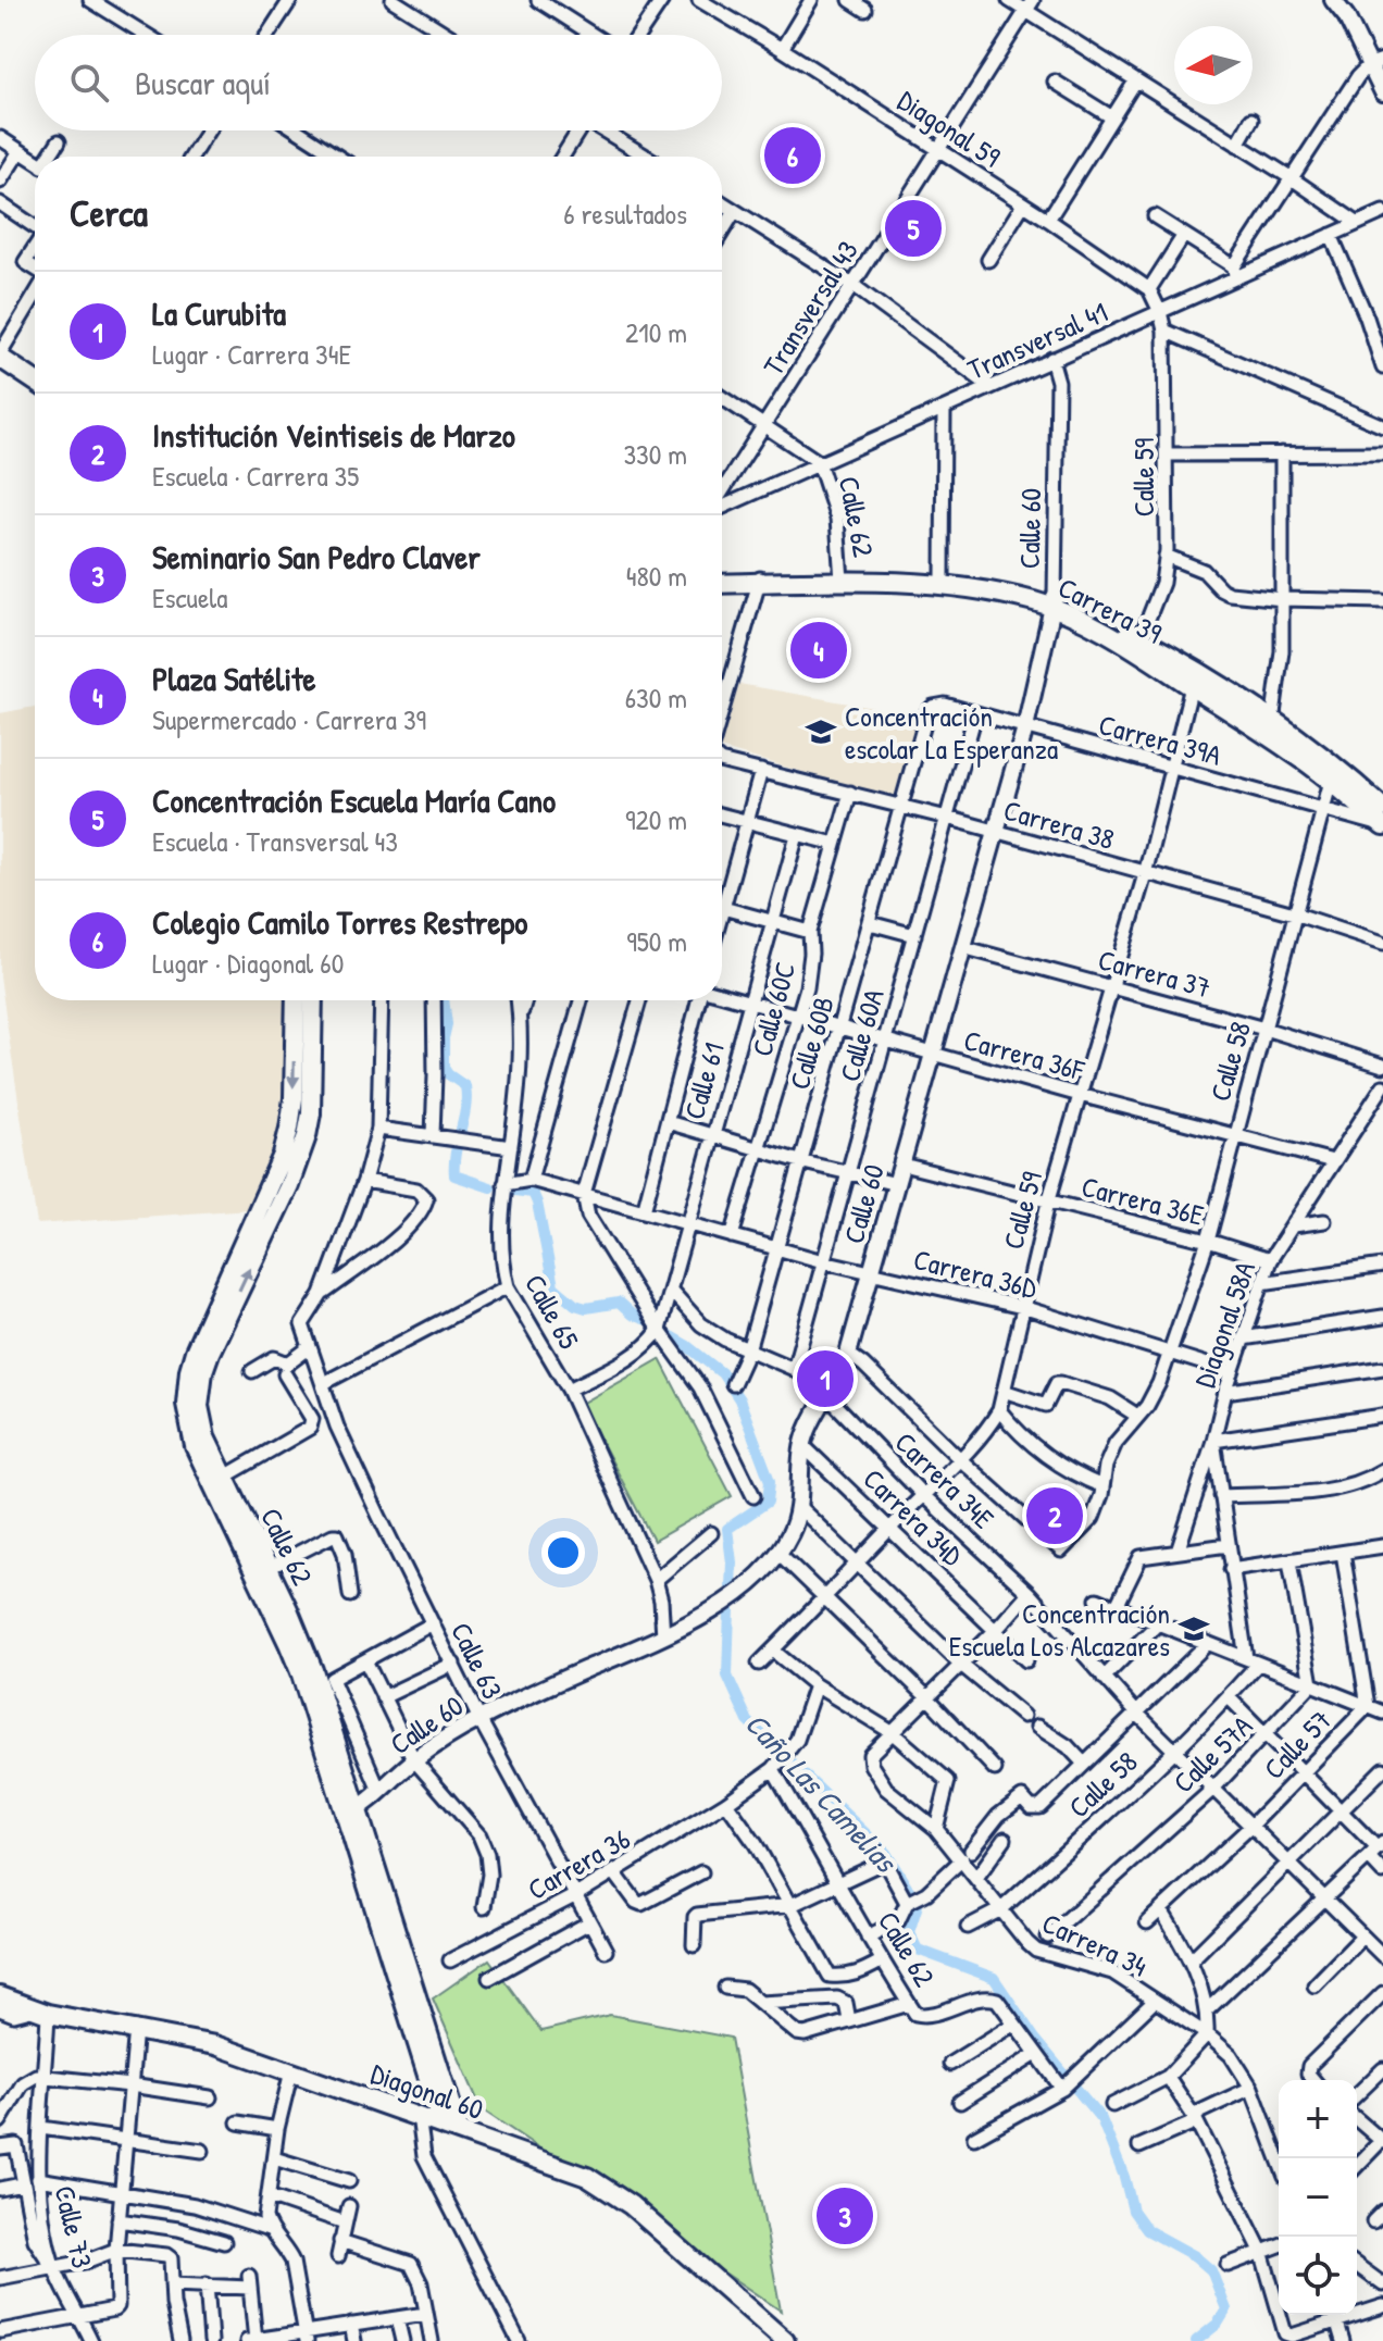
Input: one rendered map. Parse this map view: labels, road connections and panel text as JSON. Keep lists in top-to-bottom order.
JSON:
{
  "streets": {
    "main road": ["Calle 62", "Carrera 39", "Diagonal 60"],
    "street": [
      "Diagonal 59",
      "Transversal 43",
      "Transversal 41",
      "Calle 59",
      "Calle 60",
      "Carrera 39A",
      "Carrera 38",
      "Carrera 37",
      "Calle 60C",
      "Calle 60A",
      "Calle 60B",
      "Carrera 36F",
      "Calle 58",
      "Calle 61",
      "Carrera 36E",
      "Carrera 36D",
      "Calle 65",
      "Diagonal 58A",
      "Carrera 34E",
      "Carrera 34D",
      "Calle 63",
      "Calle 57",
      "Calle 57A",
      "Carrera 36",
      "Carrera 34",
      "Calle 73"
    ]
  },
  "crossings": [
    ["Diagonal 59", "Transversal 43"],
    ["Transversal 41", "Calle 59"],
    ["Transversal 41", "Calle 62"],
    ["Transversal 41", "Calle 60"],
    ["Calle 59", "Carrera 39"],
    ["Calle 59", "Carrera 39A"],
    ["Calle 59", "Carrera 38"],
    ["Calle 59", "Carrera 37"],
    ["Calle 59", "Carrera 36F"],
    ["Calle 59", "Calle 58"],
    ["Calle 59", "Carrera 36E"],
    ["Calle 59", "Carrera 36D"],
    ["Calle 59", "Carrera 34E"],
    ["Calle 59", "Carrera 34D"],
    ["Calle 62", "Calle 60"],
    ["Calle 62", "Carrera 39"],
    ["Calle 62", "Carrera 36"],
    ["Calle 62", "Diagonal 60"],
    ["Calle 60", "Carrera 39"],
    ["Calle 60", "Carrera 39A"],
    ["Calle 60", "Carrera 38"],
    ["Calle 60", "Carrera 37"],
    ["Calle 60", "Carrera 36F"],
    ["Calle 60", "Carrera 36E"],
    ["Calle 60", "Carrera 36D"],
    ["Calle 60", "Calle 65"],
    ["Calle 60", "Carrera 34E"],
    ["Calle 60", "Carrera 34D"],
    ["Calle 60", "Calle 63"],
    ["Carrera 39", "Carrera 39A"],
    ["Carrera 39", "Calle 58"],
    ["Carrera 39A", "Calle 60A"],
    ["Carrera 39A", "Calle 60B"],
    ["Carrera 39A", "Calle 58"],
    ["Carrera 38", "Calle 60C"],
    ["Carrera 38", "Calle 60A"],
    ["Carrera 38", "Calle 60B"],
    ["Carrera 38", "Calle 58"],
    ["Carrera 37", "Calle 58"],
    ["Calle 60C", "Carrera 36F"],
    ["Calle 60C", "Carrera 36D"],
    ["Calle 60A", "Carrera 36F"],
    ["Calle 60A", "Carrera 36D"],
    ["Calle 60A", "Carrera 34E"],
    ["Calle 60B", "Carrera 36F"],
    ["Calle 60B", "Carrera 36D"],
    ["Calle 60B", "Carrera 34E"],
    ["Carrera 36F", "Calle 58"],
    ["Carrera 36F", "Calle 61"],
    ["Carrera 36F", "Diagonal 58A"],
    ["Calle 58", "Carrera 36E"],
    ["Calle 58", "Carrera 36D"],
    ["Calle 58", "Carrera 34E"],
    ["Calle 58", "Carrera 34"],
    ["Calle 61", "Carrera 36D"],
    ["Calle 61", "Carrera 34E"],
    ["Carrera 36E", "Diagonal 58A"],
    ["Carrera 36D", "Calle 65"],
    ["Carrera 36D", "Diagonal 58A"],
    ["Carrera 34E", "Calle 57"],
    ["Carrera 34E", "Calle 57A"],
    ["Calle 63", "Carrera 36"],
    ["Diagonal 60", "Calle 73"]
  ],
  "water": ["Caño Las Camelias"],
  "places": {
    "school or university": ["Concentración escolar La Esperanza", "Concentración Escuela Los Alcazares"]
  },
  "north": "left",
  "page": {
    "search": "Buscar aquí",
    "pins": [
      "6",
      "5",
      "4",
      "1",
      "2",
      "3"
    ],
    "heading": ["Cerca", "6 resultados"],
    "list": [
      {
        "mark": "1",
        "name": "La Curubita",
        "note": "Lugar · Carrera 34E",
        "value": "210 m"
      },
      {
        "mark": "2",
        "name": "Institución Veintiseis de Marzo",
        "note": "Escuela · Carrera 35",
        "value": "330 m"
      },
      {
        "mark": "3",
        "name": "Seminario San Pedro Claver",
        "note": "Escuela",
        "value": "480 m"
      },
      {
        "mark": "4",
        "name": "Plaza Satélite",
        "note": "Supermercado · Carrera 39",
        "value": "630 m"
      },
      {
        "mark": "5",
        "name": "Concentración Escuela María Cano",
        "note": "Escuela · Transversal 43",
        "value": "920 m"
      },
      {
        "mark": "6",
        "name": "Colegio Camilo Torres Restrepo",
        "note": "Lugar · Diagonal 60",
        "value": "950 m"
      }
    ],
    "map_buttons": ["+", "−"]
  }
}
